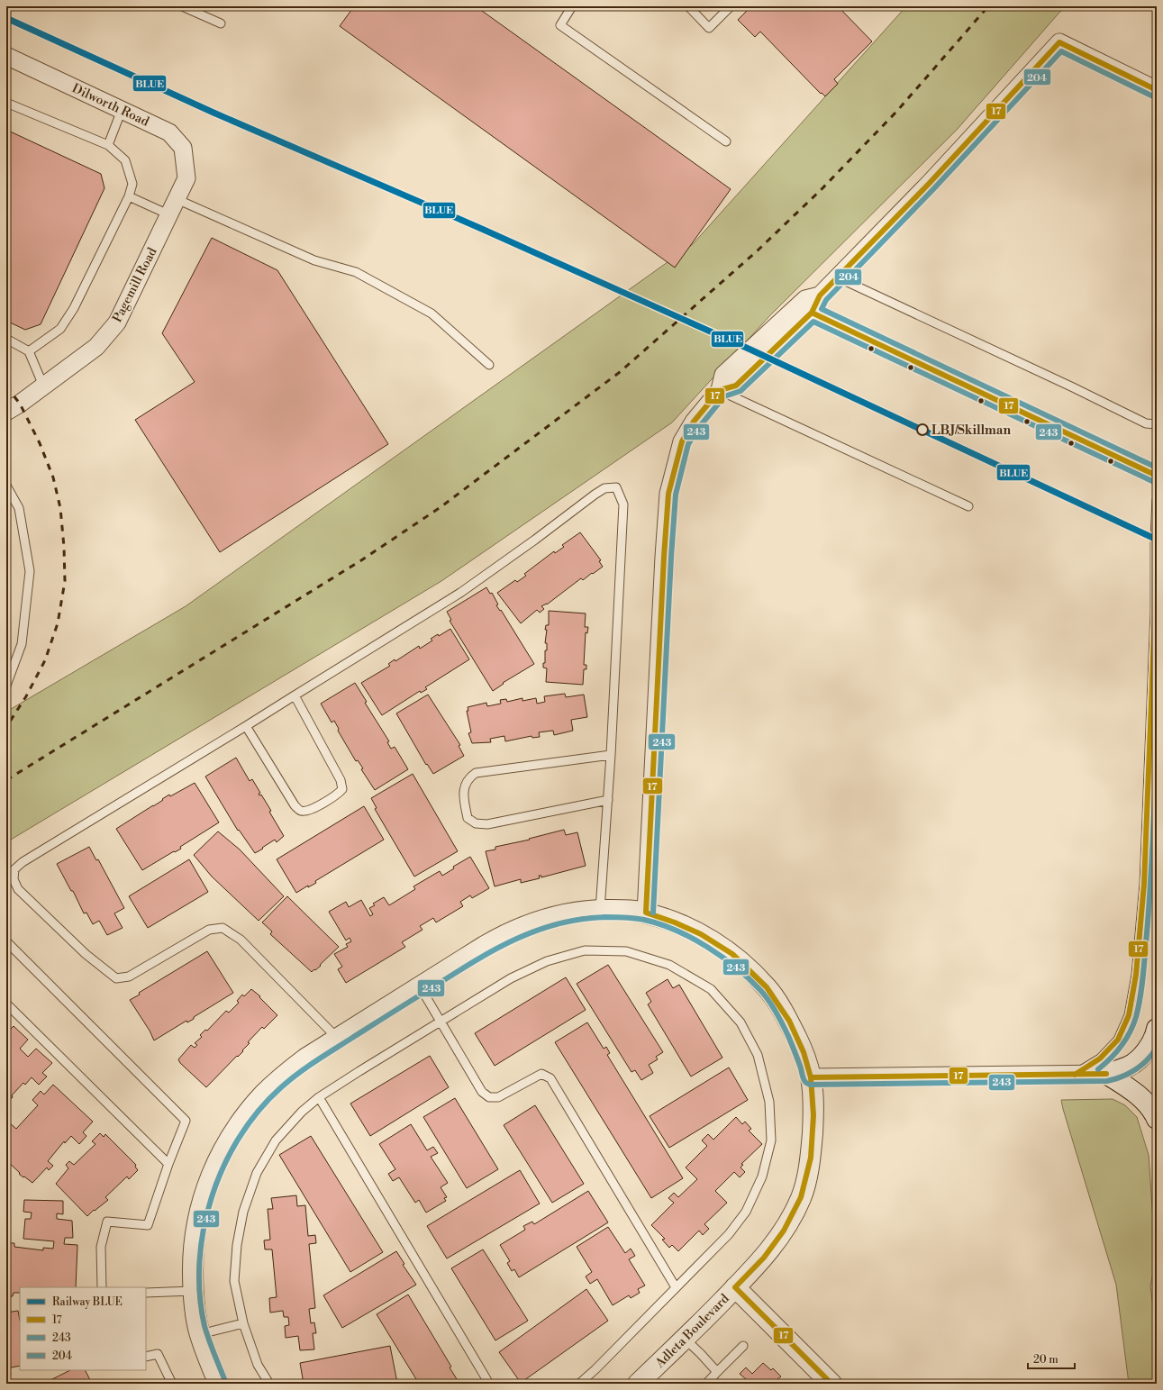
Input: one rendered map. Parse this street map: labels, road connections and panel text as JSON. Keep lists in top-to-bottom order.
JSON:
{
  "streets": {
    "street": ["Dilworth Road", "Pagemill Road", "Adleta Boulevard"]
  },
  "crossings": [
    ["Dilworth Road", "Pagemill Road"]
  ],
  "places": ["LBJ/Skillman"],
  "lines": [
    "rail line BLUE",
    "transit line 17",
    "transit line 204",
    "transit line 243"
  ],
  "legend": [
    "Railway BLUE",
    "17",
    "243",
    "204"
  ],
  "scale_bar": "20 m"
}
